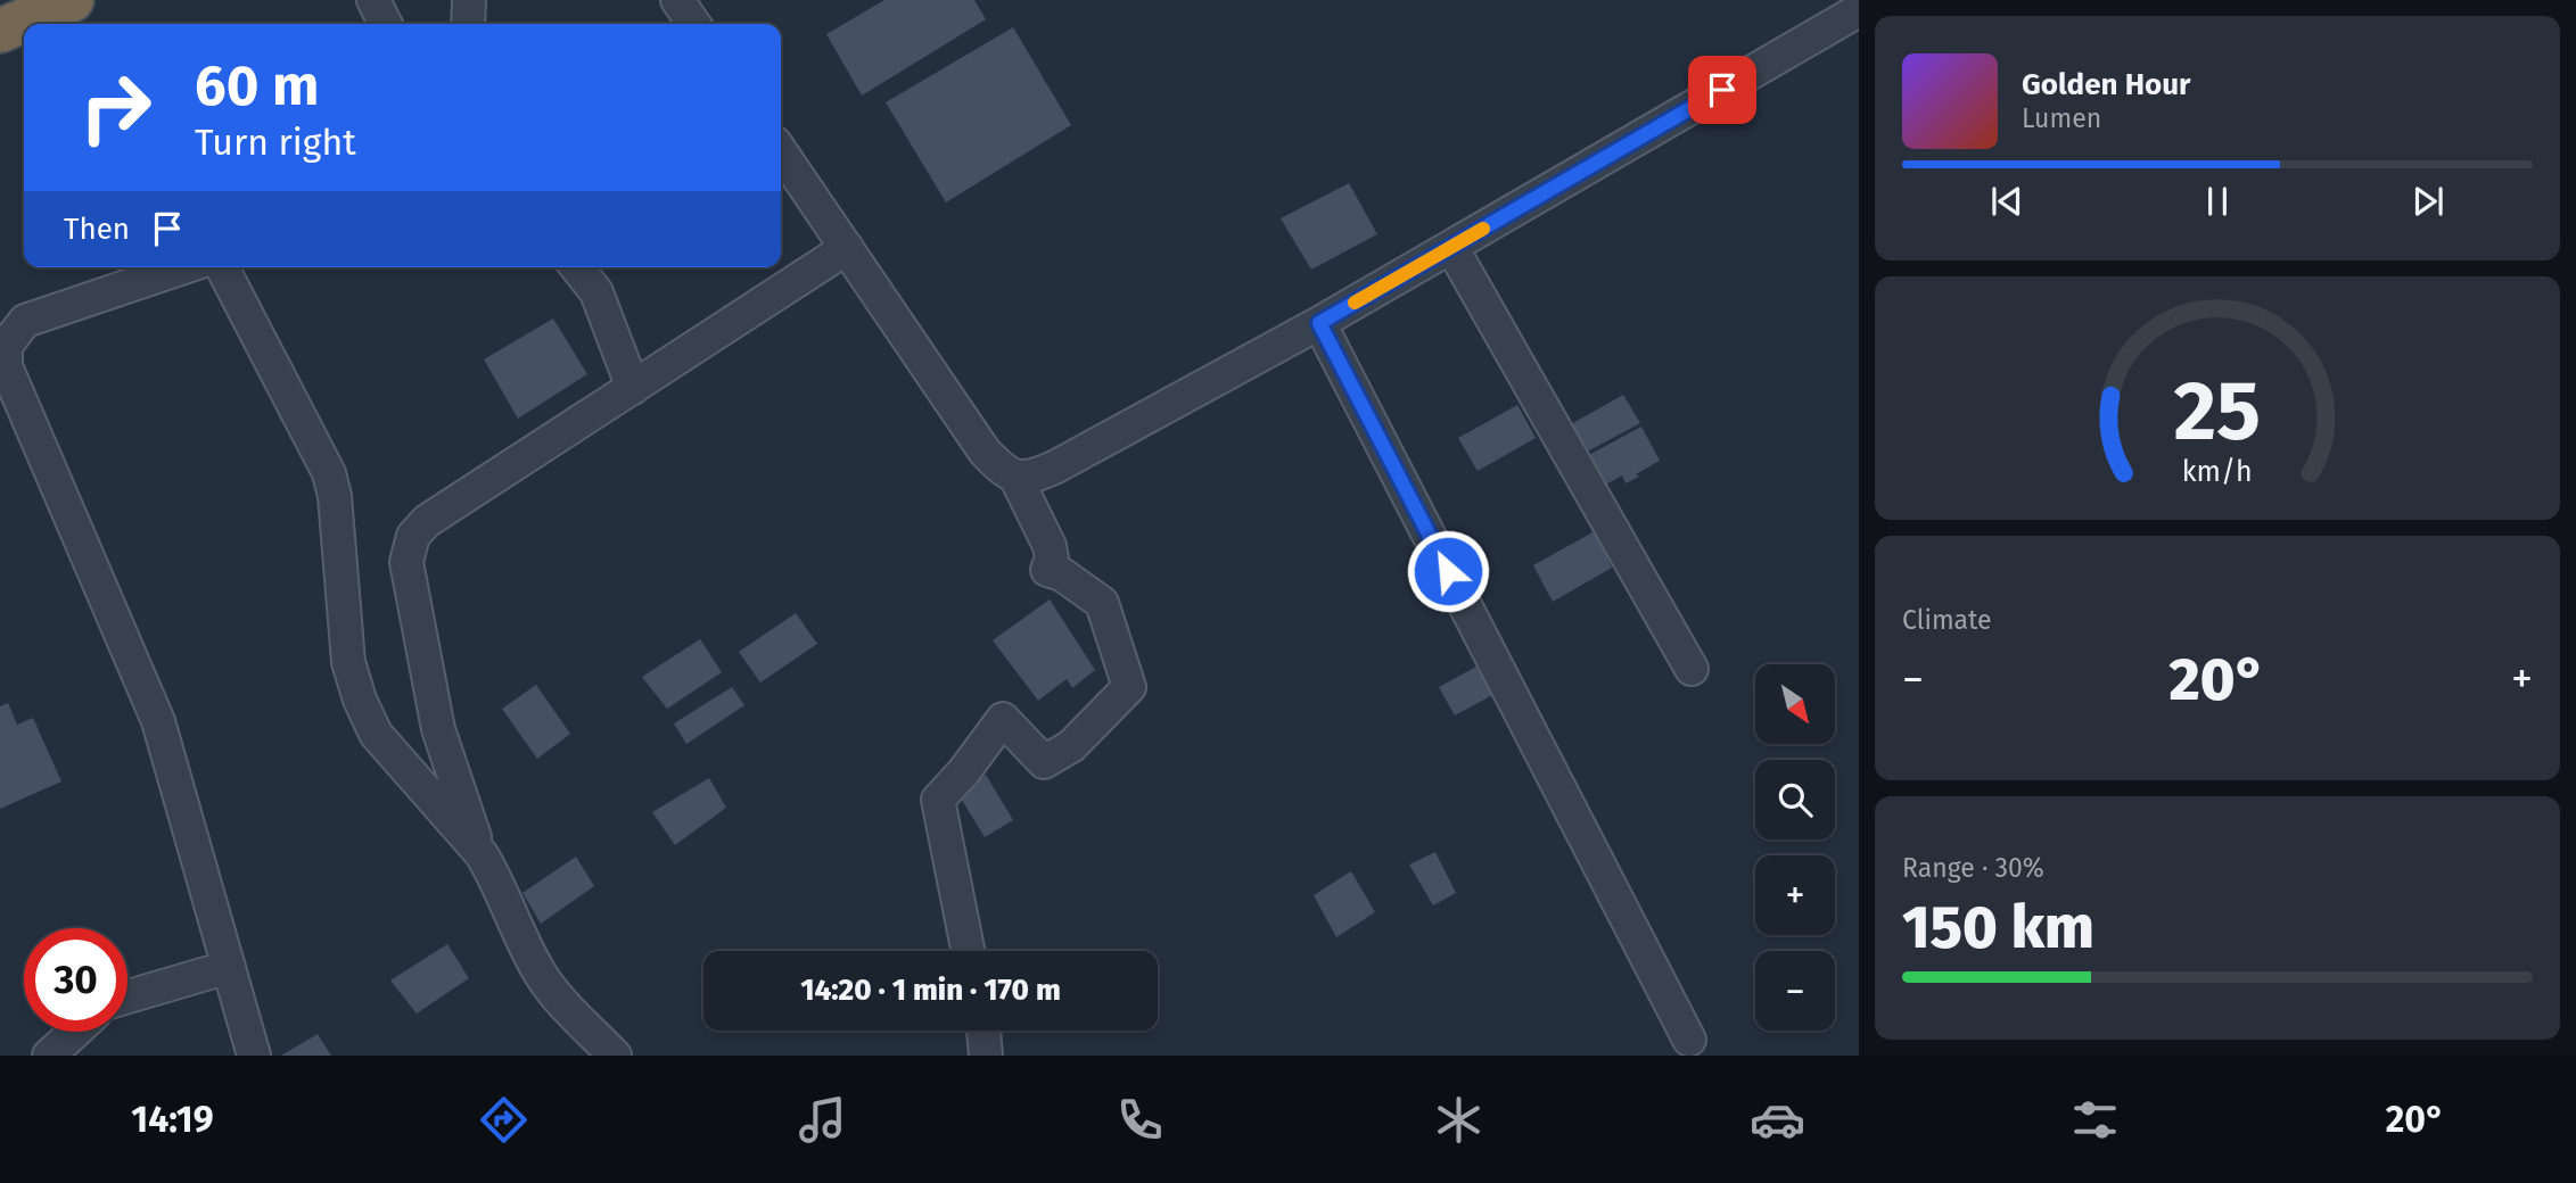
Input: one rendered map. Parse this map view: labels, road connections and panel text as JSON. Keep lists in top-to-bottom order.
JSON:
{
  "north": "bottom right",
  "page": {
    "turn": ["60 m", "Turn right"],
    "song": ["Golden Hour", "Lumen"],
    "then": "Then",
    "tile": [
      "Climate",
      ["Range · 30%", "150 km"]
    ],
    "heat": ["−", "20°", "+"],
    "map_buttons": ["+", "−"],
    "limit": "30",
    "trip": "14:20 · 1 min · 170 m",
    "tabs": ["14:19", "20°"],
    "gauge": ["25", "km/h"]
  }
}
